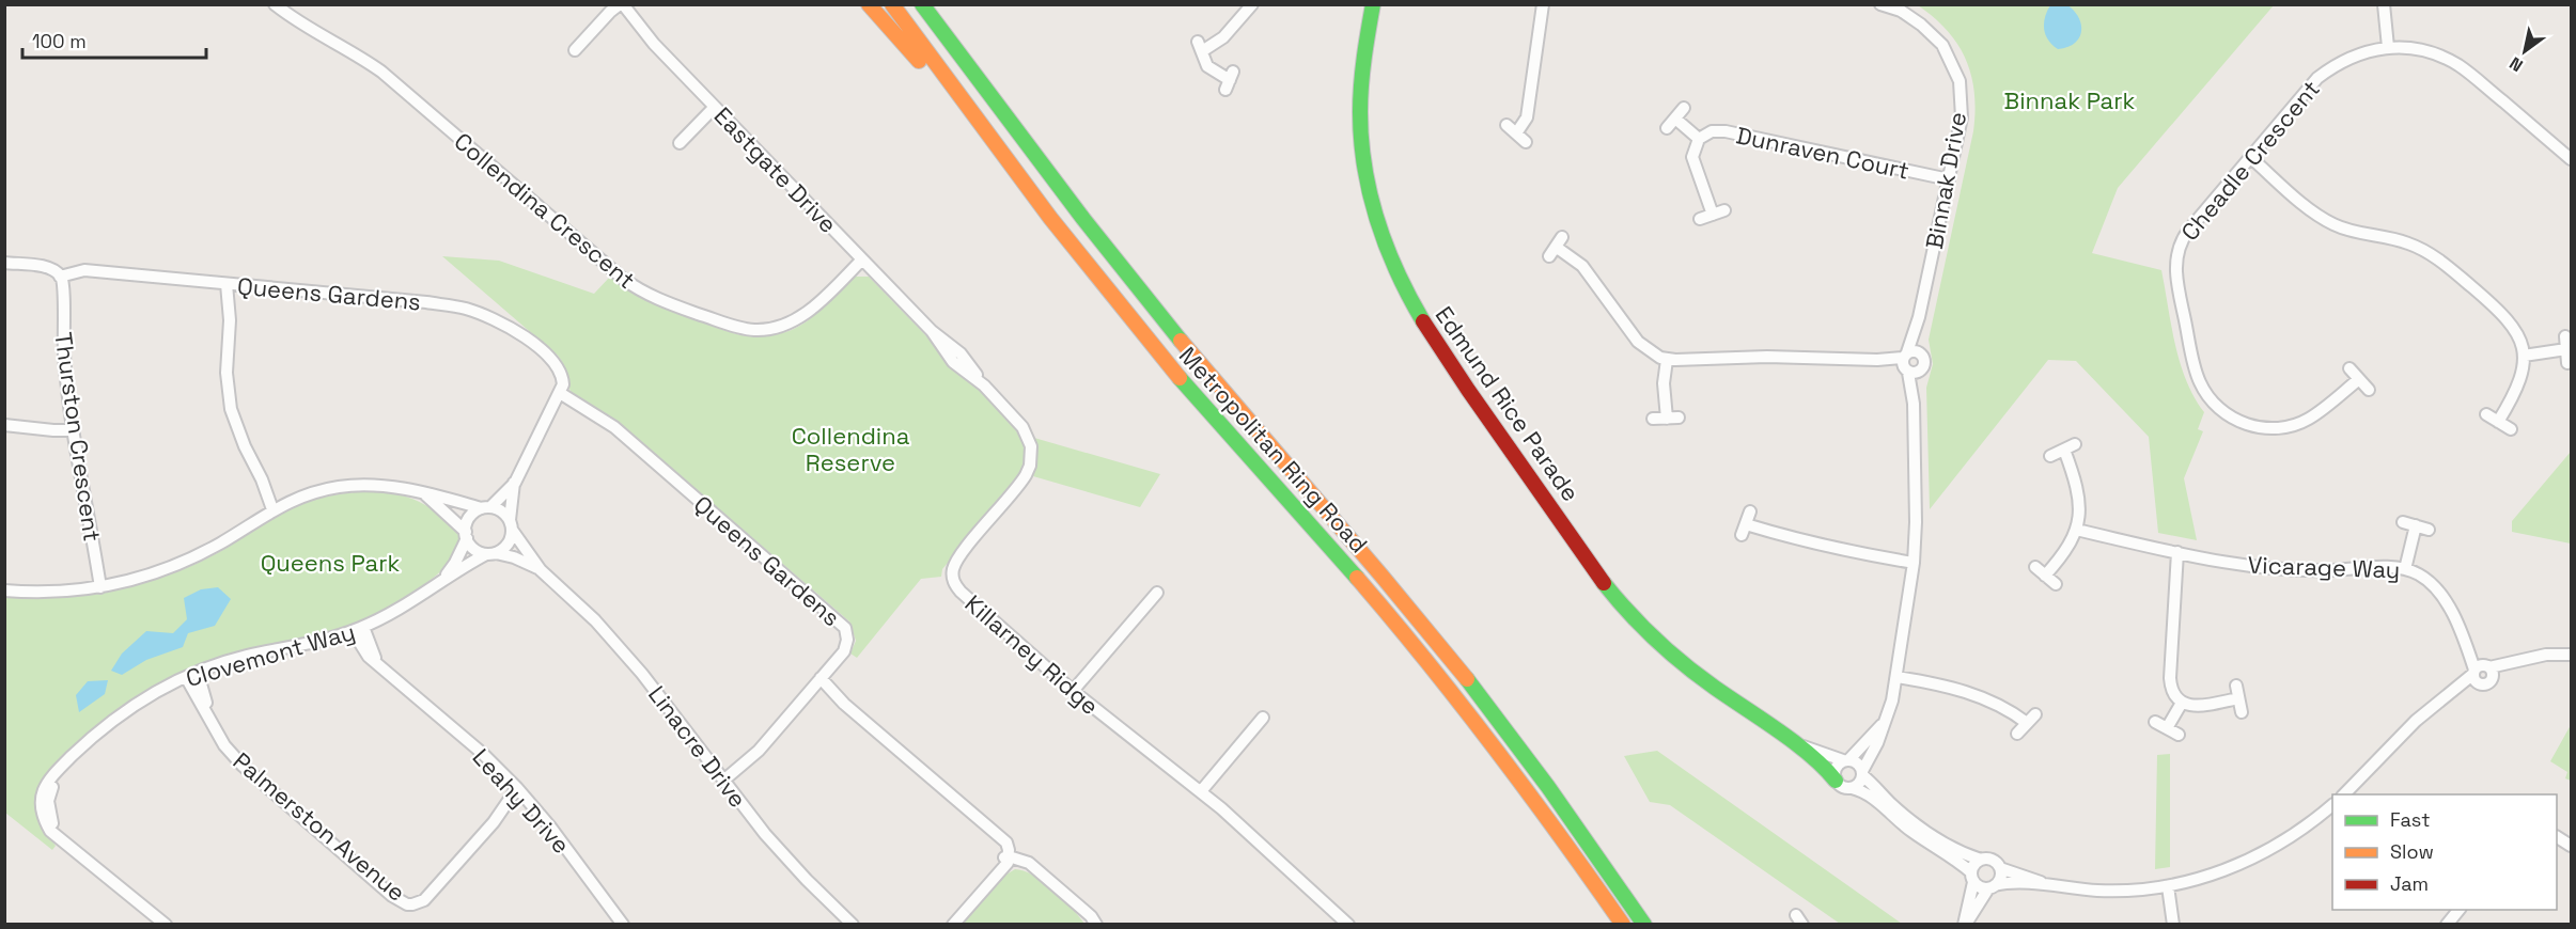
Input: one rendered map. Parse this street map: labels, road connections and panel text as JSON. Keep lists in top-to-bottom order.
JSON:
{
  "streets": {
    "main road": ["Edmund Rice Parade", "Metropolitan Ring Road"],
    "street": [
      "Dunraven Court",
      "Cheadle Crescent",
      "Eastgate Drive",
      "Binnak Drive",
      "Collendina Crescent",
      "Queens Gardens",
      "Thurston Crescent",
      "Vicarage Way",
      "Clovemont Way",
      "Killarney Ridge",
      "Linacre Drive",
      "Leahy Drive",
      "Palmerston Avenue"
    ]
  },
  "crossings": [
    ["Dunraven Court", "Binnak Drive"],
    ["Eastgate Drive", "Collendina Crescent"],
    ["Eastgate Drive", "Killarney Ridge"],
    ["Binnak Drive", "Edmund Rice Parade"],
    ["Queens Gardens", "Thurston Crescent"],
    ["Queens Gardens", "Linacre Drive"],
    ["Clovemont Way", "Linacre Drive"],
    ["Clovemont Way", "Leahy Drive"],
    ["Clovemont Way", "Palmerston Avenue"],
    ["Leahy Drive", "Palmerston Avenue"]
  ],
  "parks": ["Binnak Park", "Collendina Reserve", "Queens Park"],
  "legend": ["Fast", "Slow", "Jam"],
  "scale_bar": "100 m",
  "north": "bottom left"
}
